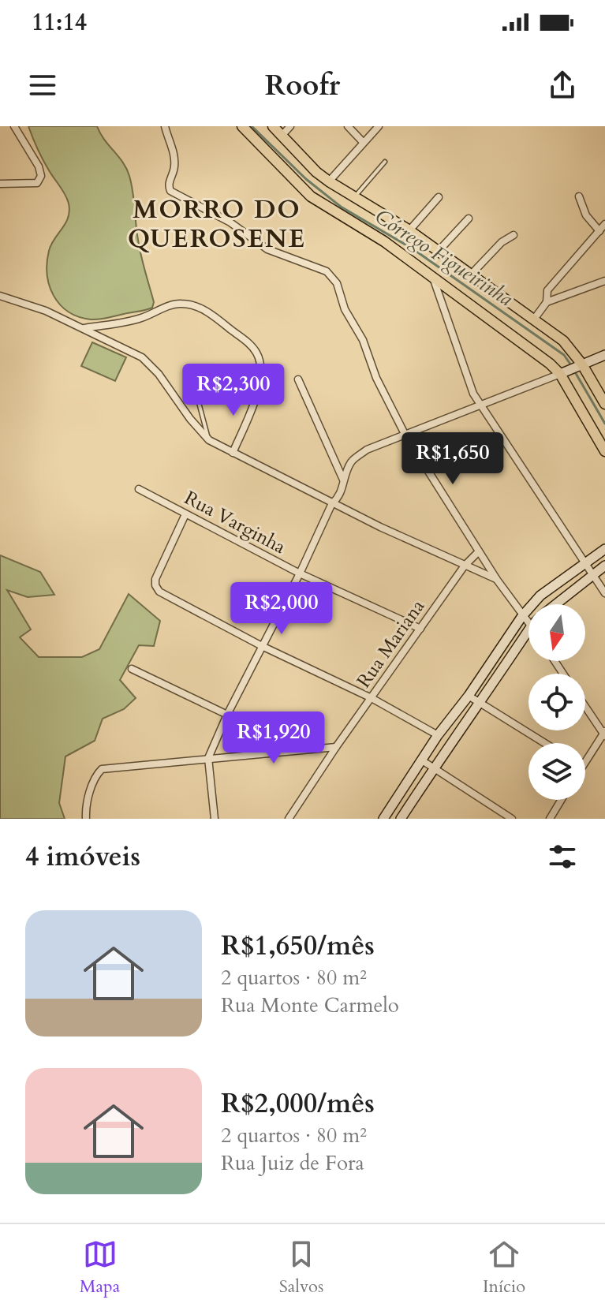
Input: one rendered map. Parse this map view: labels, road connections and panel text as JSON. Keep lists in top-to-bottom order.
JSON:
{
  "streets": {
    "street": ["Rua Varginha", "Rua Mariana"]
  },
  "crossings": [
    ["Rua Varginha", "Rua Mariana"]
  ],
  "districts": ["MORRO DO QUEROSENE"],
  "water": ["Córrego Figueirinha"],
  "north": "bottom",
  "page": {
    "status": "11:14",
    "header": "Roofr",
    "price": [
      "R$2,300",
      "R$1,650",
      "R$2,000",
      "R$1,920"
    ],
    "heading": "4 imóveis",
    "list": [
      {
        "name": "R$1,650/mês",
        "note": "2 quartos · 80 m² · Rua Monte Carmelo"
      },
      {
        "name": "R$2,000/mês",
        "note": "2 quartos · 80 m² · Rua Juiz de Fora"
      }
    ],
    "tabs": ["Mapa", "Salvos", "Início"]
  }
}
